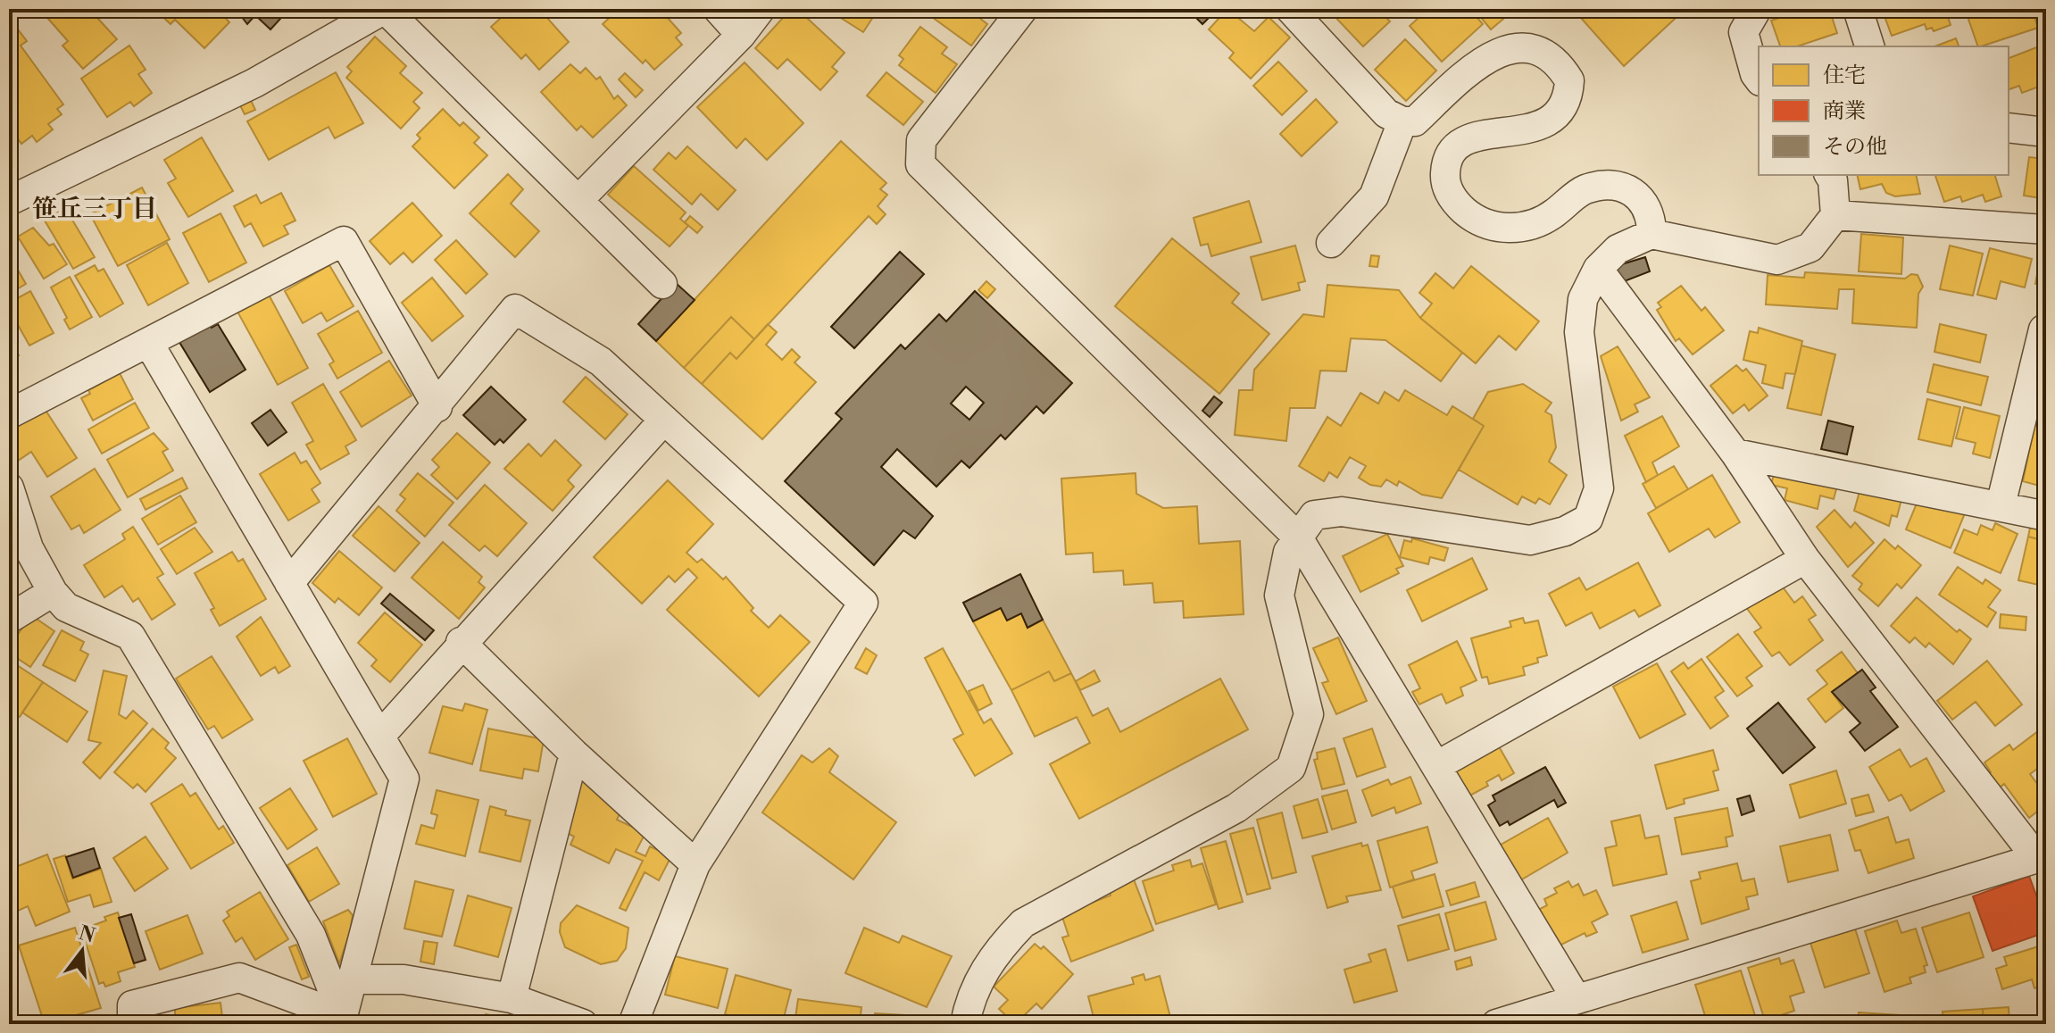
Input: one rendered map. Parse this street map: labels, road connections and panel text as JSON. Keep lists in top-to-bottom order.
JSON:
{
  "districts": ["笹丘三丁目"],
  "legend": ["住宅", "商業", "その他"],
  "north": "top"
}
